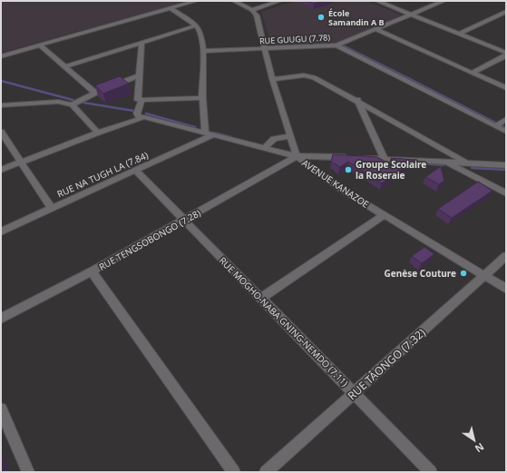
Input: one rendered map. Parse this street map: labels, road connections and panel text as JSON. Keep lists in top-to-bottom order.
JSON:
{
  "streets": {
    "street": [
      "RUE GUUGU (7.78)",
      "RUE NA TUGH LA (7.84)",
      "AVENUE KANAZOE",
      "RUE TENGSOBONGO (7.28)",
      "RUE MOGHO-NABA GNING-NEMDO (7.11)",
      "RUE TÂONGO (7.32)"
    ]
  },
  "crossings": [
    ["RUE GUUGU (7.78)", "AVENUE KANAZOE"],
    ["RUE NA TUGH LA (7.84)", "RUE MOGHO-NABA GNING-NEMDO (7.11)"],
    ["AVENUE KANAZOE", "RUE TENGSOBONGO (7.28)"],
    ["AVENUE KANAZOE", "RUE TÂONGO (7.32)"],
    ["RUE TENGSOBONGO (7.28)", "RUE MOGHO-NABA GNING-NEMDO (7.11)"],
    ["RUE MOGHO-NABA GNING-NEMDO (7.11)", "RUE TÂONGO (7.32)"]
  ],
  "places": ["École Samandin A B", "Groupe Scolaire la Roseraie", "Genèse Couture"],
  "north": "bottom right"
}
